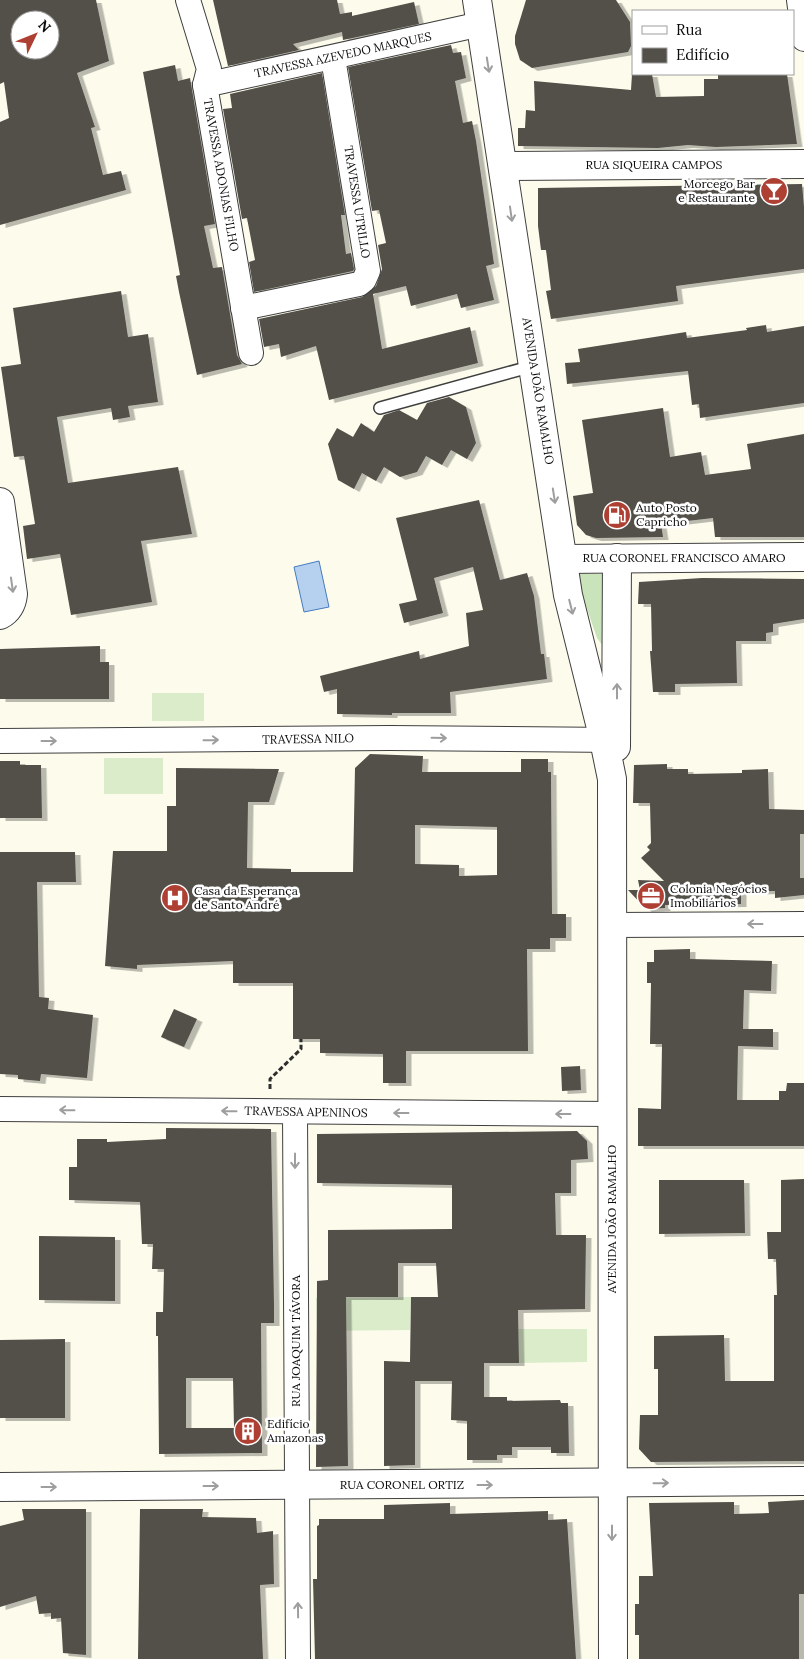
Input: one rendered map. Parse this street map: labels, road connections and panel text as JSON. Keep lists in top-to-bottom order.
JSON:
{
  "streets": {
    "street": [
      "TRAVESSA AZEVEDO MARQUES",
      "RUA SIQUEIRA CAMPOS",
      "TRAVESSA ADONIAS FILHO",
      "TRAVESSA UTRILLO",
      "AVENIDA JOÃO RAMALHO",
      "RUA CORONEL FRANCISCO AMARO",
      "TRAVESSA NILO",
      "TRAVESSA APENINOS",
      "RUA JOAQUIM TÁVORA",
      "RUA CORONEL ORTIZ"
    ]
  },
  "crossings": [
    ["TRAVESSA AZEVEDO MARQUES", "TRAVESSA ADONIAS FILHO"],
    ["TRAVESSA AZEVEDO MARQUES", "TRAVESSA UTRILLO"],
    ["TRAVESSA AZEVEDO MARQUES", "AVENIDA JOÃO RAMALHO"],
    ["RUA SIQUEIRA CAMPOS", "AVENIDA JOÃO RAMALHO"],
    ["TRAVESSA ADONIAS FILHO", "TRAVESSA UTRILLO"],
    ["AVENIDA JOÃO RAMALHO", "RUA CORONEL FRANCISCO AMARO"],
    ["AVENIDA JOÃO RAMALHO", "TRAVESSA NILO"],
    ["AVENIDA JOÃO RAMALHO", "TRAVESSA APENINOS"],
    ["AVENIDA JOÃO RAMALHO", "RUA CORONEL ORTIZ"],
    ["TRAVESSA APENINOS", "RUA JOAQUIM TÁVORA"],
    ["RUA JOAQUIM TÁVORA", "RUA CORONEL ORTIZ"]
  ],
  "one_way": ["TRAVESSA NILO", "TRAVESSA APENINOS", "RUA CORONEL ORTIZ"],
  "places": {
    "bar": ["Morcego Bar e Restaurante"],
    "fuel station": ["Auto Posto Capricho"],
    "office": ["Colonia Negócios Imobiliários"],
    "hospital": ["Casa da Esperança de Santo André"],
    "building": ["Edifício Amazonas"]
  },
  "legend": ["Rua", "Edifício"],
  "north": "top right"
}
